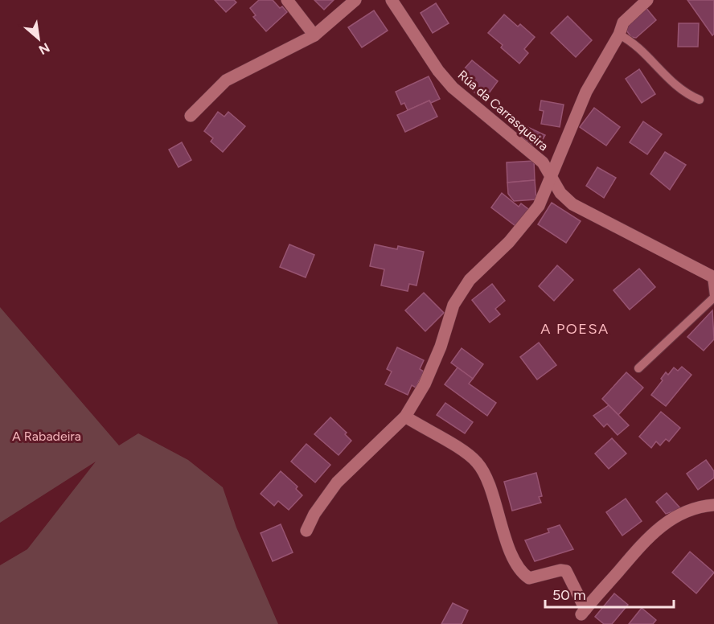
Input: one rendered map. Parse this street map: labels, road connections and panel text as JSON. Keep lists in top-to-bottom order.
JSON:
{
  "streets": {
    "street": ["Rúa da Carrasqueira"]
  },
  "districts": ["A POESA"],
  "parks": ["A Rabadeira"],
  "scale_bar": "50 m",
  "north": "bottom right"
}
